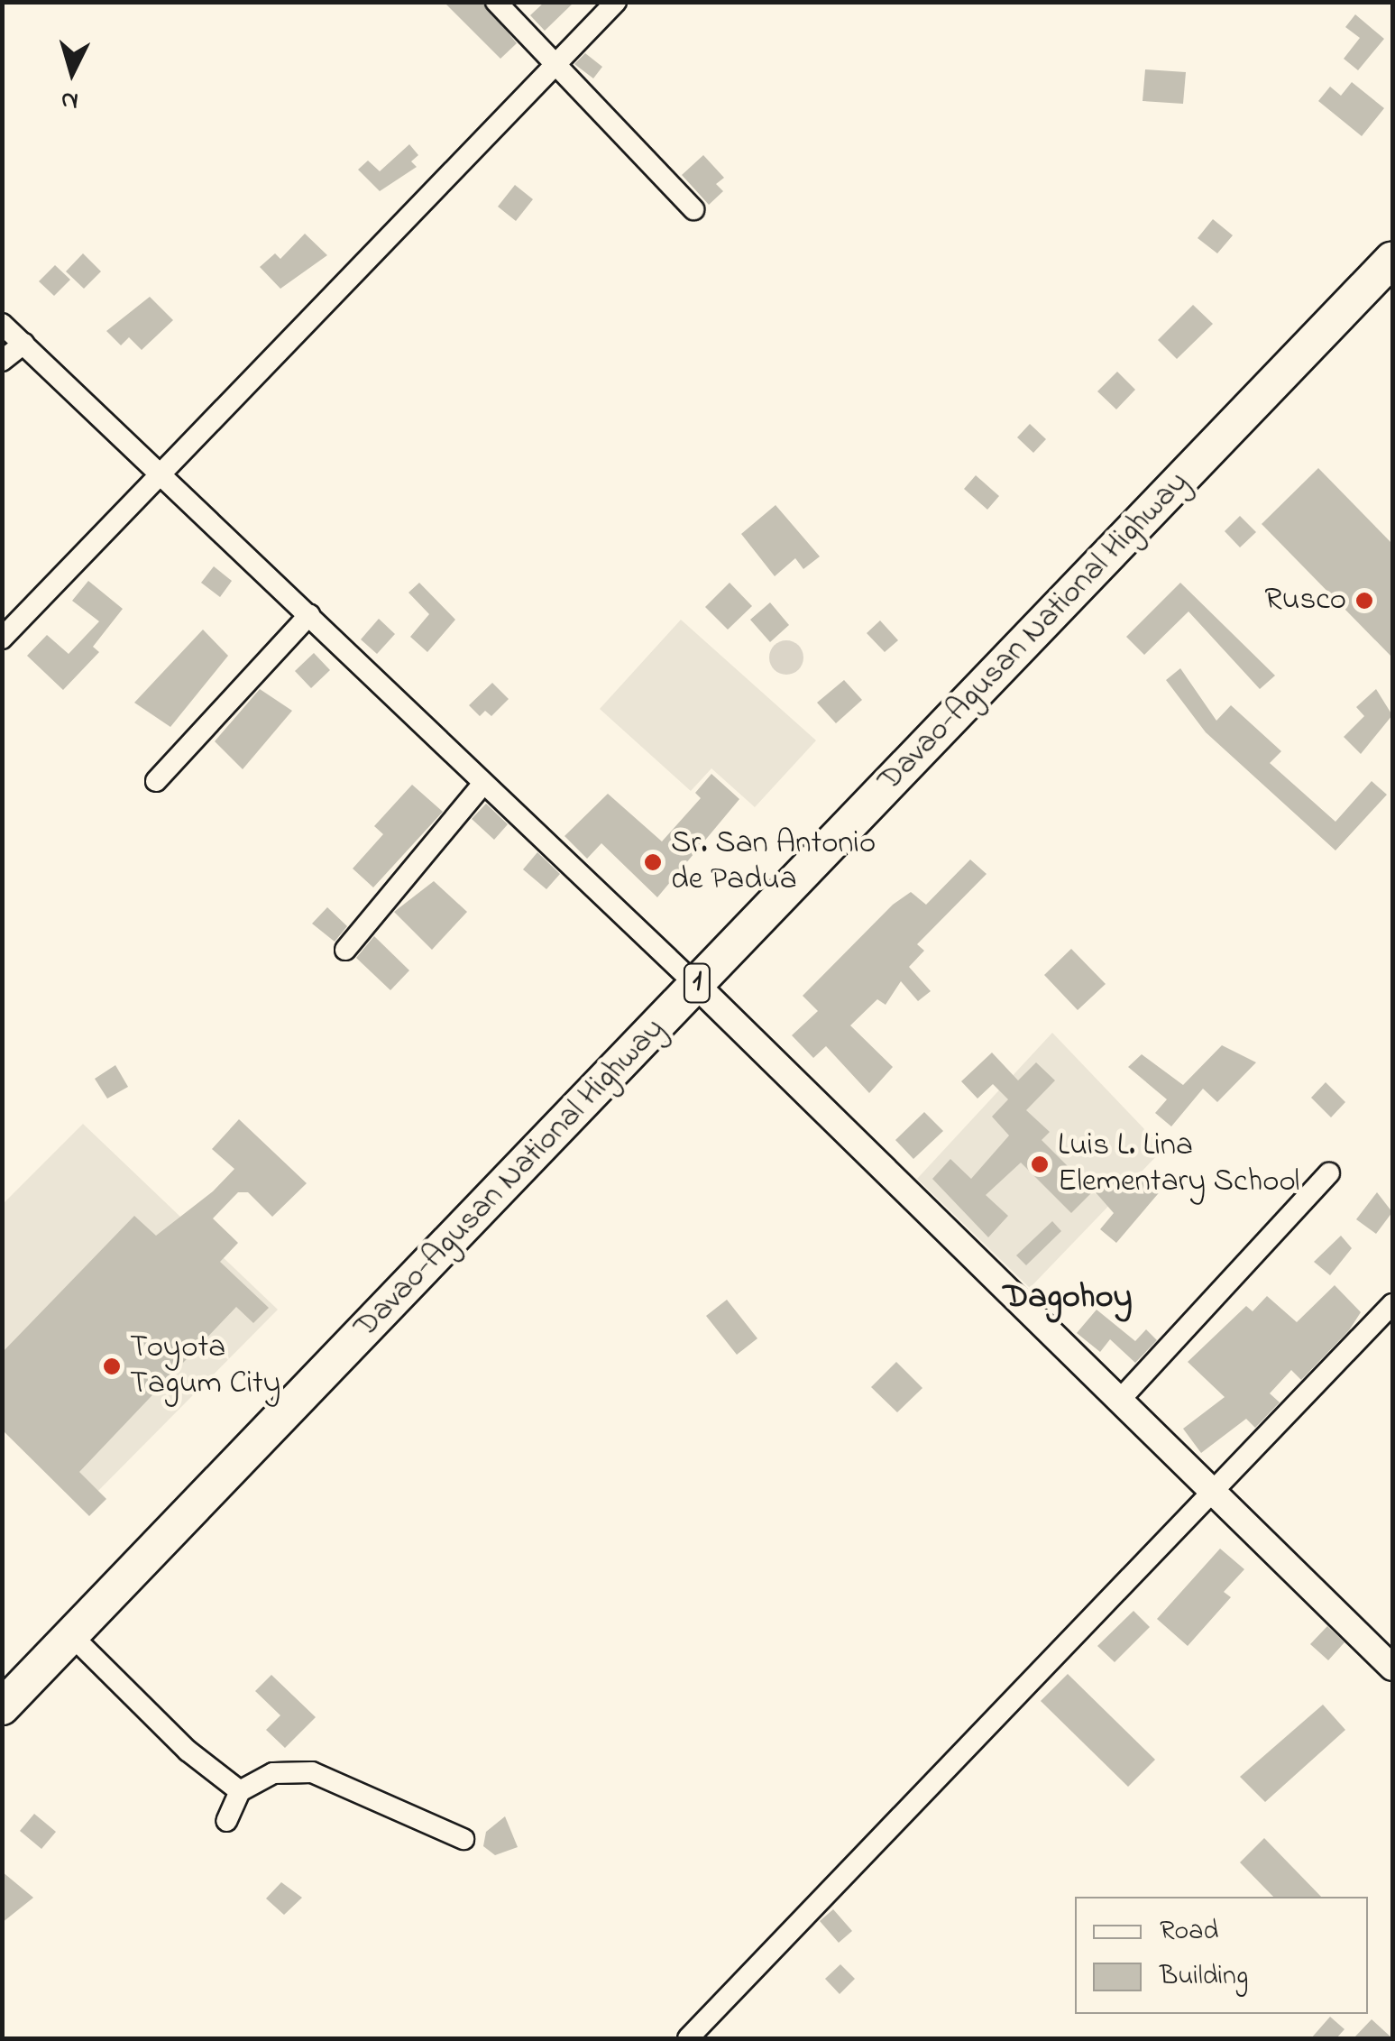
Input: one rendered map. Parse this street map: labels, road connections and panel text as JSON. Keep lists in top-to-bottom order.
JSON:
{
  "streets": {
    "highway": ["Davao-Agusan National Highway", "1"]
  },
  "districts": ["Dagohoy"],
  "places": [
    "Rusco",
    "Sr. San Antonio de Padua",
    "Luis L. Lina Elementary School",
    "Toyota Tagum City"
  ],
  "legend": ["Road", "Building"],
  "north": "bottom"
}
